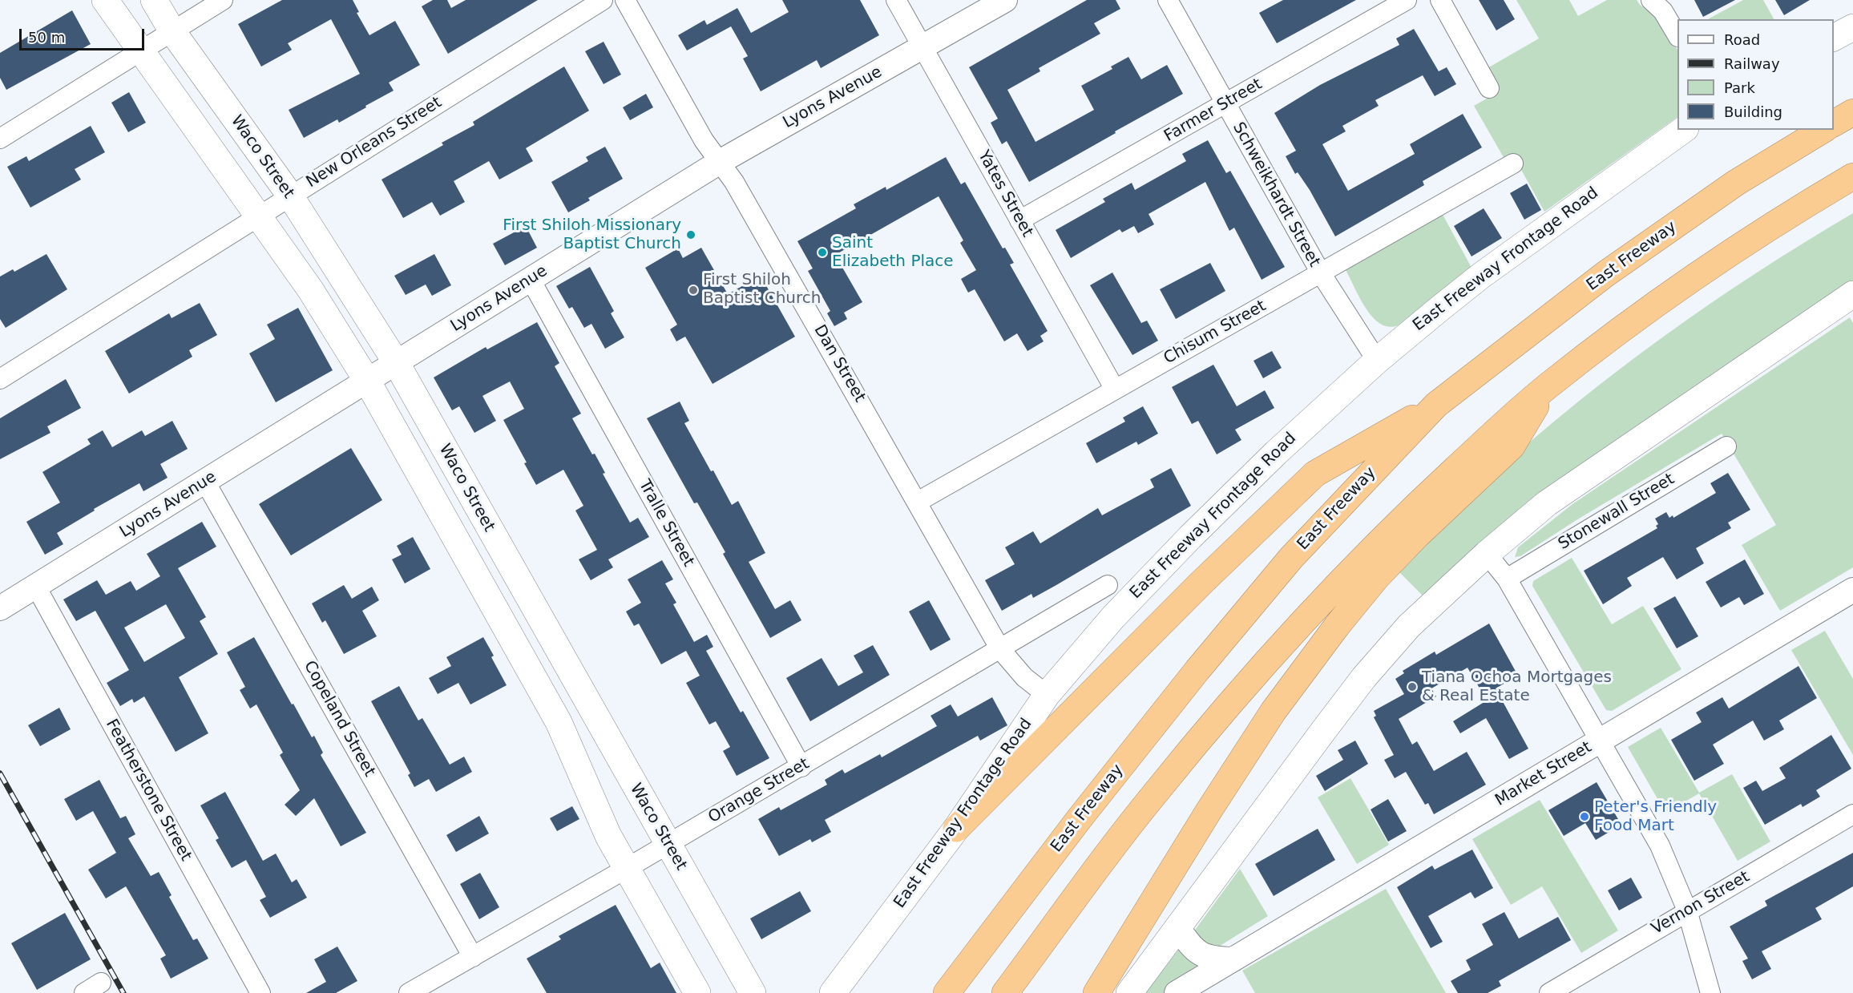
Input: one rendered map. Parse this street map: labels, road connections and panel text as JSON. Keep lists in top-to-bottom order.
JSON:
{
  "streets": {
    "highway": ["East Freeway"],
    "main road": ["Waco Street", "East Freeway Frontage Road"],
    "street": [
      "Lyons Avenue",
      "Farmer Street",
      "New Orleans Street",
      "Yates Street",
      "Schweikhardt Street",
      "Chisum Street",
      "Dan Street",
      "Stonewall Street",
      "Tralle Street",
      "Copeland Street",
      "Market Street",
      "Featherstone Street",
      "Orange Street",
      "Vernon Street"
    ]
  },
  "crossings": [
    ["Lyons Avenue", "Waco Street"],
    ["Lyons Avenue", "Yates Street"],
    ["Lyons Avenue", "Dan Street"],
    ["Lyons Avenue", "Tralle Street"],
    ["Lyons Avenue", "Copeland Street"],
    ["Lyons Avenue", "Featherstone Street"],
    ["Farmer Street", "Yates Street"],
    ["Farmer Street", "Schweikhardt Street"],
    ["New Orleans Street", "Waco Street"],
    ["Waco Street", "Orange Street"],
    ["Yates Street", "Chisum Street"],
    ["Schweikhardt Street", "East Freeway Frontage Road"],
    ["Schweikhardt Street", "Chisum Street"],
    ["East Freeway Frontage Road", "Dan Street"],
    ["Chisum Street", "Dan Street"],
    ["Dan Street", "Orange Street"],
    ["Tralle Street", "Orange Street"],
    ["Copeland Street", "Orange Street"]
  ],
  "places": [
    "First Shiloh Missionary Baptist Church",
    "Saint Elizabeth Place",
    "First Shiloh Baptist Church",
    "Tiana Ochoa Mortgages & Real Estate",
    "Peter's Friendly Food Mart"
  ],
  "legend": [
    "Road",
    "Railway",
    "Park",
    "Building"
  ],
  "scale_bar": "50 m"
}
